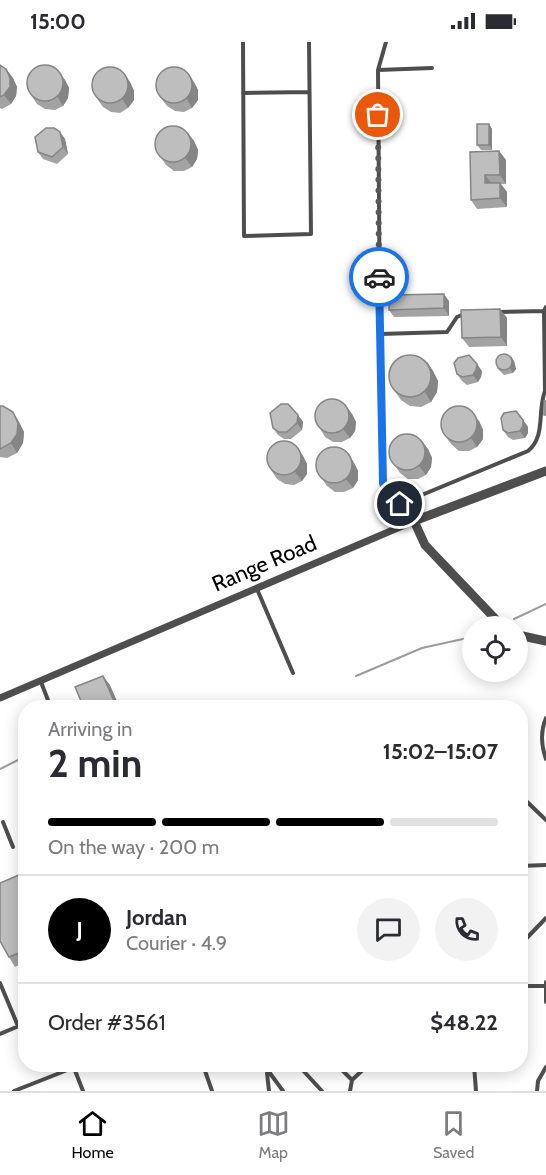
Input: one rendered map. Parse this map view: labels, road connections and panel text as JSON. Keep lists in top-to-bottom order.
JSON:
{
  "streets": {
    "street": ["Range Road"]
  },
  "page": {
    "status": "15:00",
    "heading": ["2 min", "Arriving in", "15:02–15:07"],
    "panel": [
      "Jordan",
      "Courier · 4.9",
      "Order #3561",
      "$48.22"
    ],
    "bar": "On the way · 200 m",
    "round": "J",
    "tabs": ["Home", "Map", "Saved"]
  }
}
